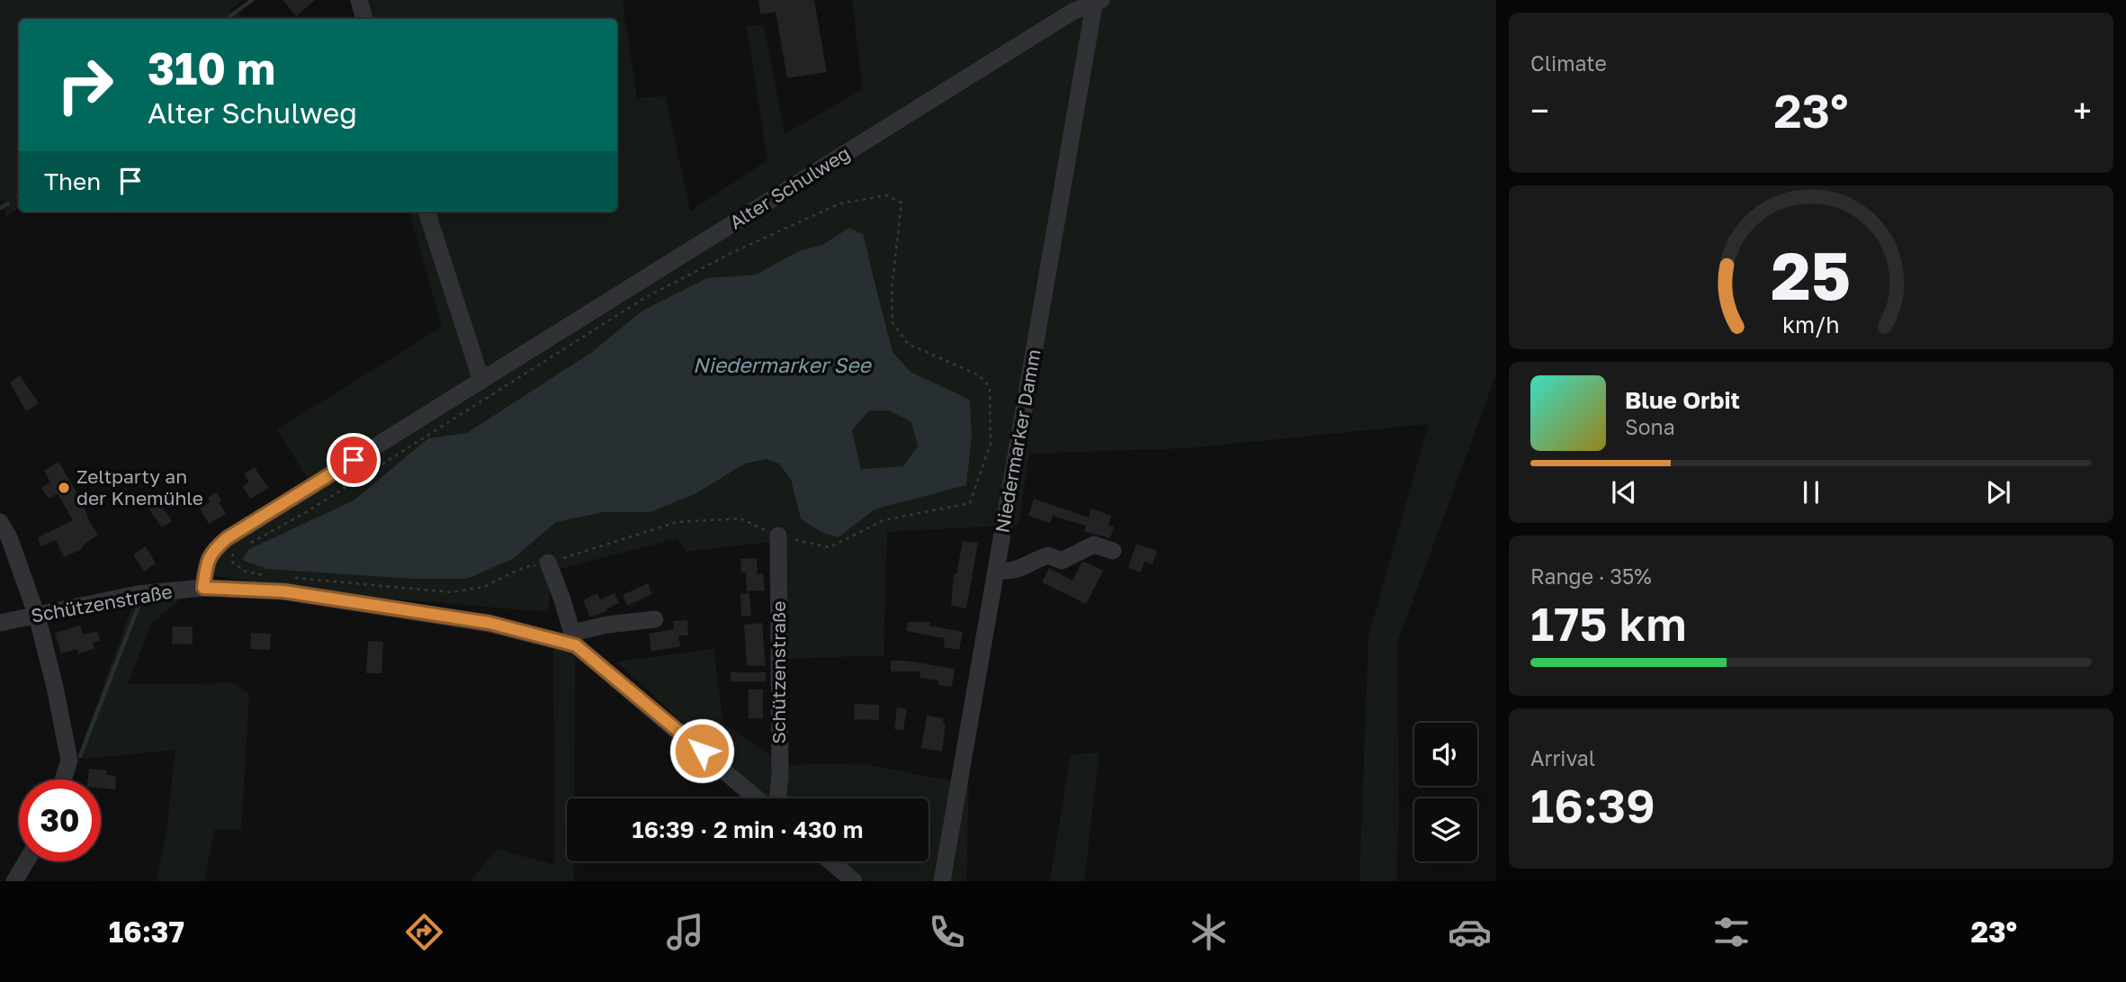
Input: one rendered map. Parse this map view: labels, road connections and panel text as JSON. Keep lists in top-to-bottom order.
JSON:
{
  "streets": {
    "street": ["Alter Schulweg", "Niedermarker Damm", "Schützenstraße"]
  },
  "crossings": [
    ["Alter Schulweg", "Niedermarker Damm"],
    ["Alter Schulweg", "Schützenstraße"]
  ],
  "water": ["Niedermarker See"],
  "places": ["Zeltparty an der Knemühle"],
  "page": {
    "tile": [
      "Climate",
      ["Range · 35%", "175 km"],
      ["Arrival", "16:39"]
    ],
    "turn": ["310 m", "Alter Schulweg"],
    "heat": ["−", "23°", "+"],
    "then": "Then",
    "song": ["Blue Orbit", "Sona"],
    "limit": "30",
    "trip": "16:39 · 2 min · 430 m",
    "tabs": ["16:37", "23°"],
    "gauge": ["25", "km/h"]
  }
}
